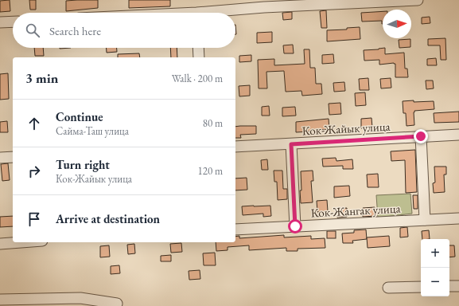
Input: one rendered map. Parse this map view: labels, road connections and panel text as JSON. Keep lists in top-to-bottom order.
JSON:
{
  "streets": {
    "street": ["Кок-Жайык улица", "Кок-Жангак улица"]
  },
  "north": "right",
  "page": {
    "search": "Search here",
    "heading": ["3 min", "Walk · 200 m"],
    "list": [
      ["Continue", "Сайма-Таш улица", "80 m"],
      ["Turn right", "Кок-Жайык улица", "120 m"],
      "Arrive at destination"
    ],
    "map_buttons": ["+", "−"]
  }
}
